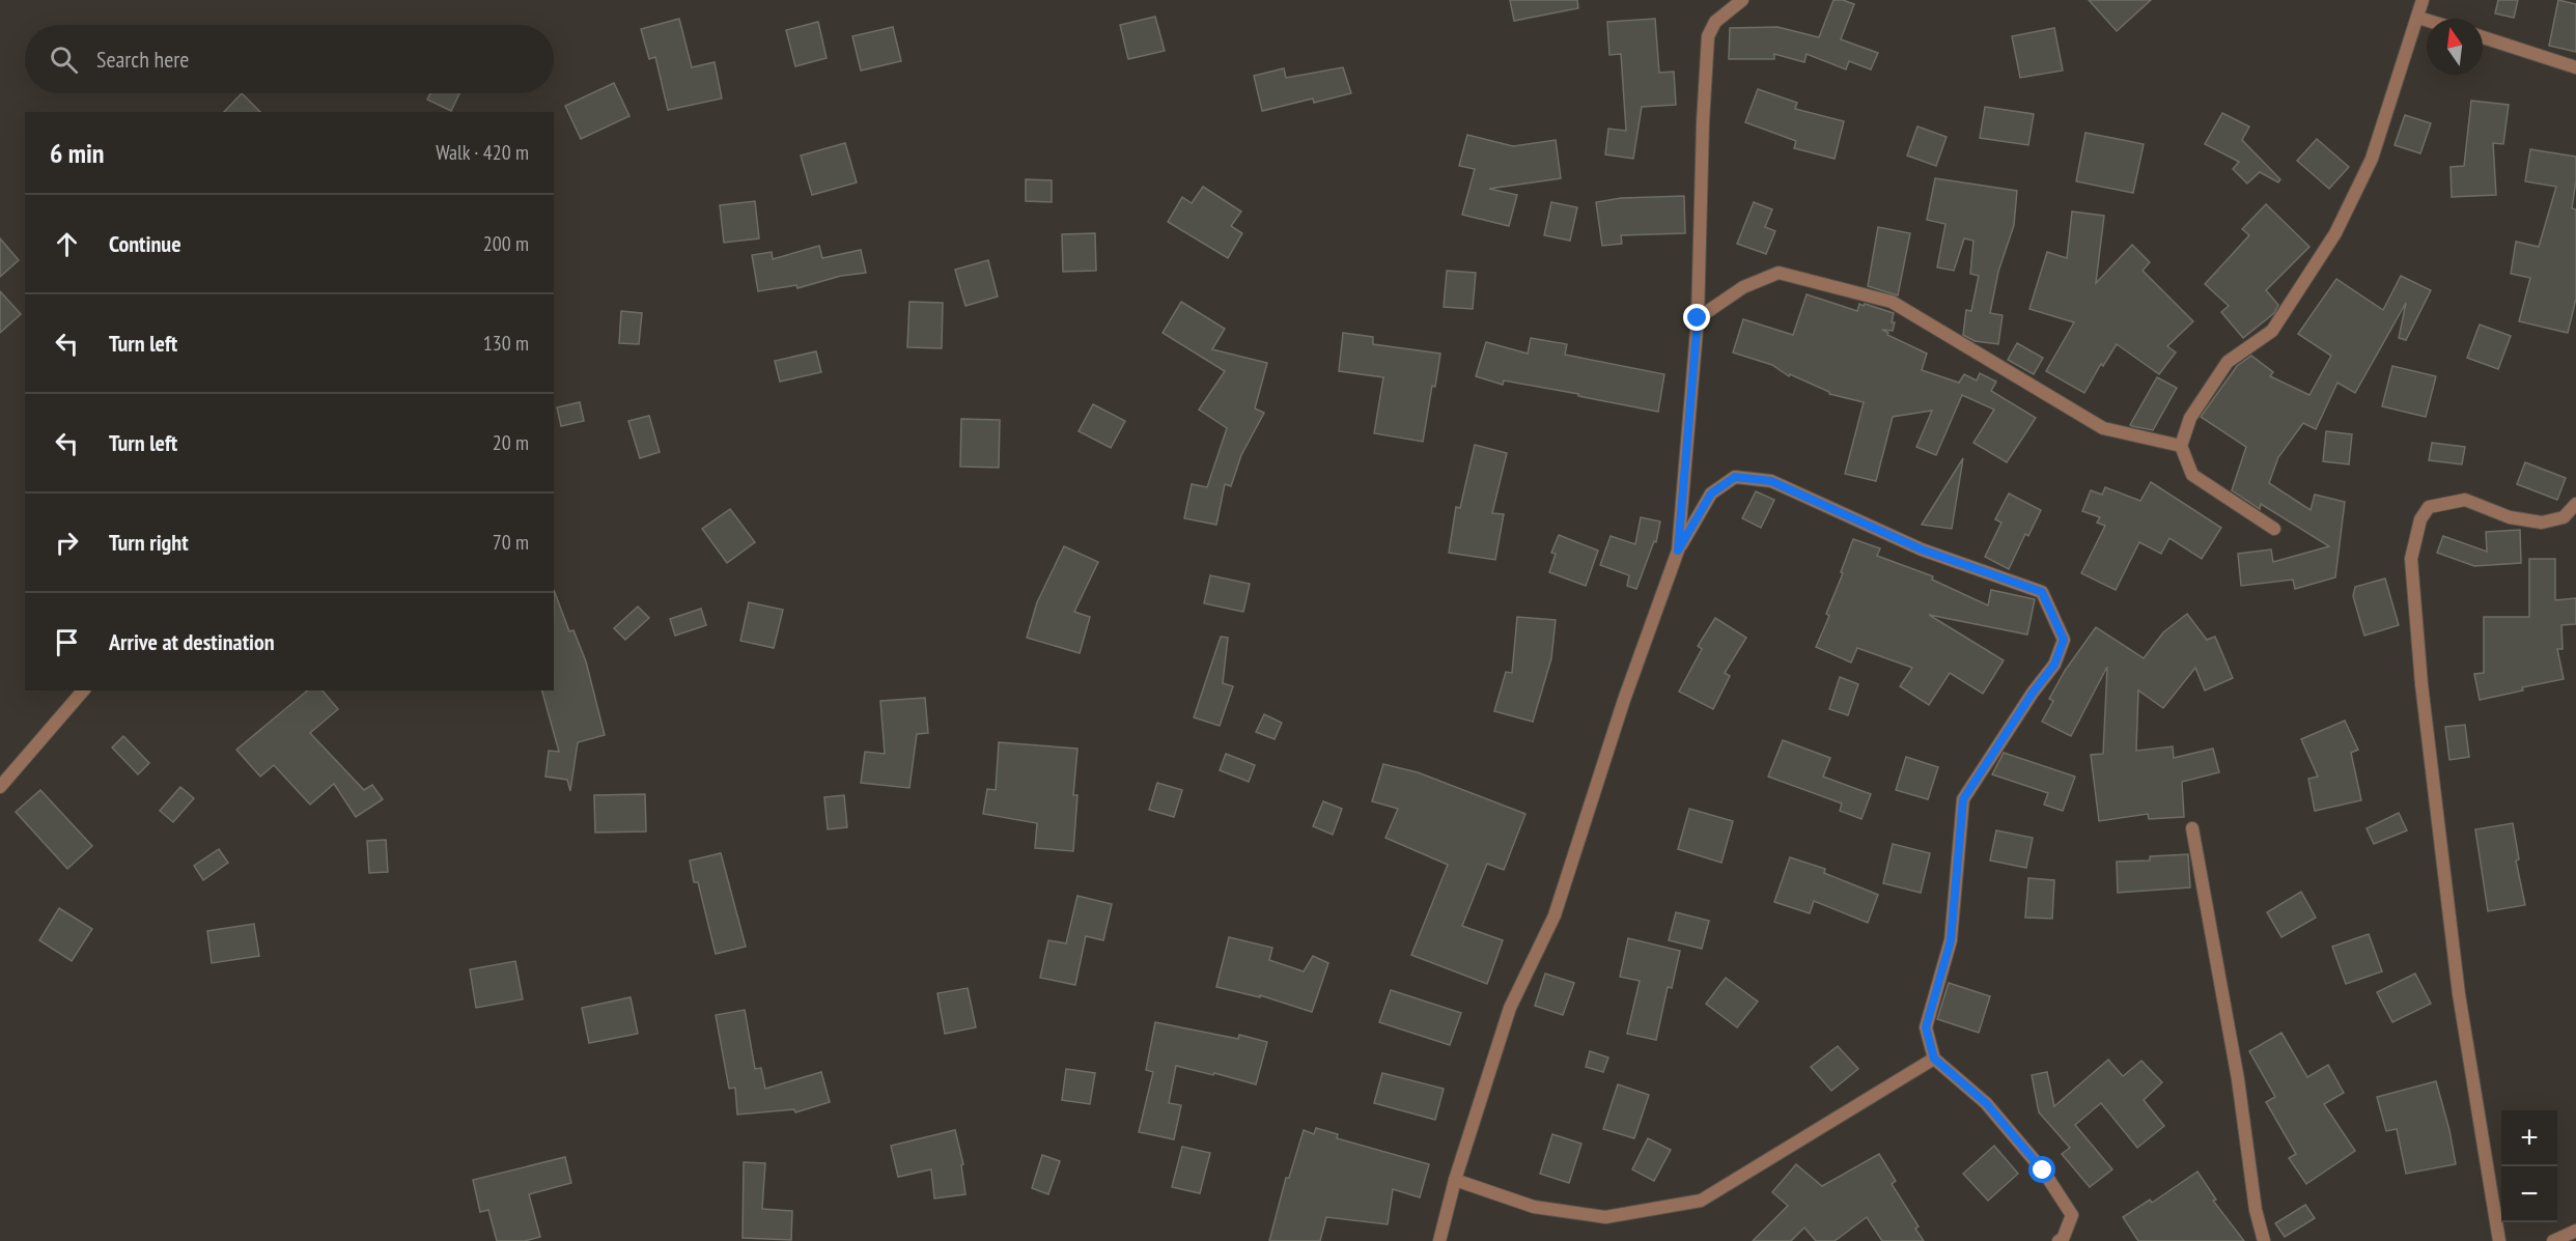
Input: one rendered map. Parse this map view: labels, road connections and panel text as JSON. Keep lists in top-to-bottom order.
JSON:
{
  "north": "top",
  "page": {
    "search": "Search here",
    "heading": ["6 min", "Walk · 420 m"],
    "list": [
      ["Continue", "200 m"],
      ["Turn left", "130 m"],
      ["Turn left", "20 m"],
      ["Turn right", "70 m"],
      "Arrive at destination"
    ],
    "map_buttons": ["+", "−"]
  }
}
